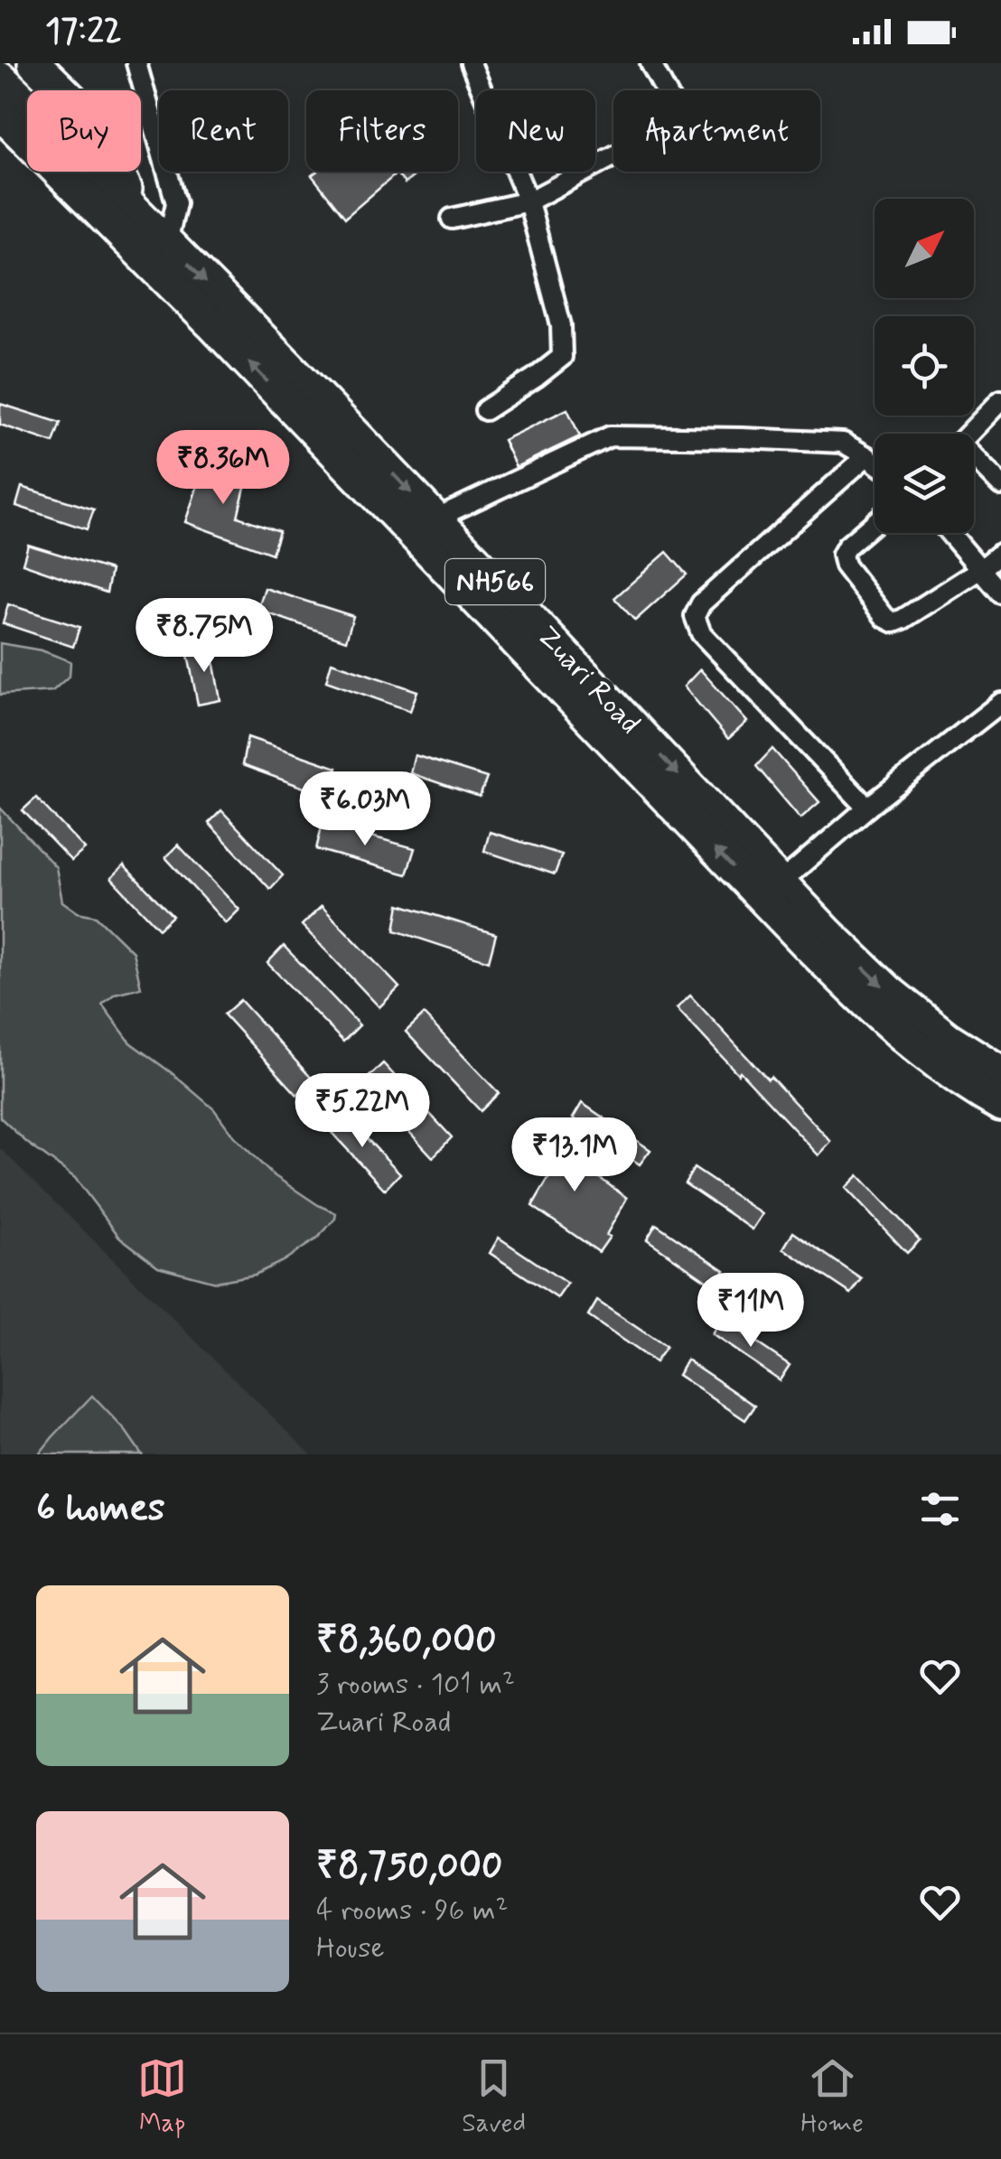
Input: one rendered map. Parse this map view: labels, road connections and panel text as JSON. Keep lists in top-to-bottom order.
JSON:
{
  "streets": {
    "highway": ["NH566", "Zuari Road"]
  },
  "north": "top right",
  "page": {
    "status": "17:22",
    "chip": [
      "Buy",
      "Rent",
      "Filters",
      "New",
      "Apartment"
    ],
    "price": [
      "₹8.36M",
      "₹8.75M",
      "₹6.03M",
      "₹5.22M",
      "₹13.1M",
      "₹11M"
    ],
    "heading": "6 homes",
    "list": [
      {
        "name": "₹8,360,000",
        "note": "3 rooms · 101 m² · Zuari Road"
      },
      {
        "name": "₹8,750,000",
        "note": "4 rooms · 96 m² · House"
      }
    ],
    "tabs": ["Map", "Saved", "Home"]
  }
}
